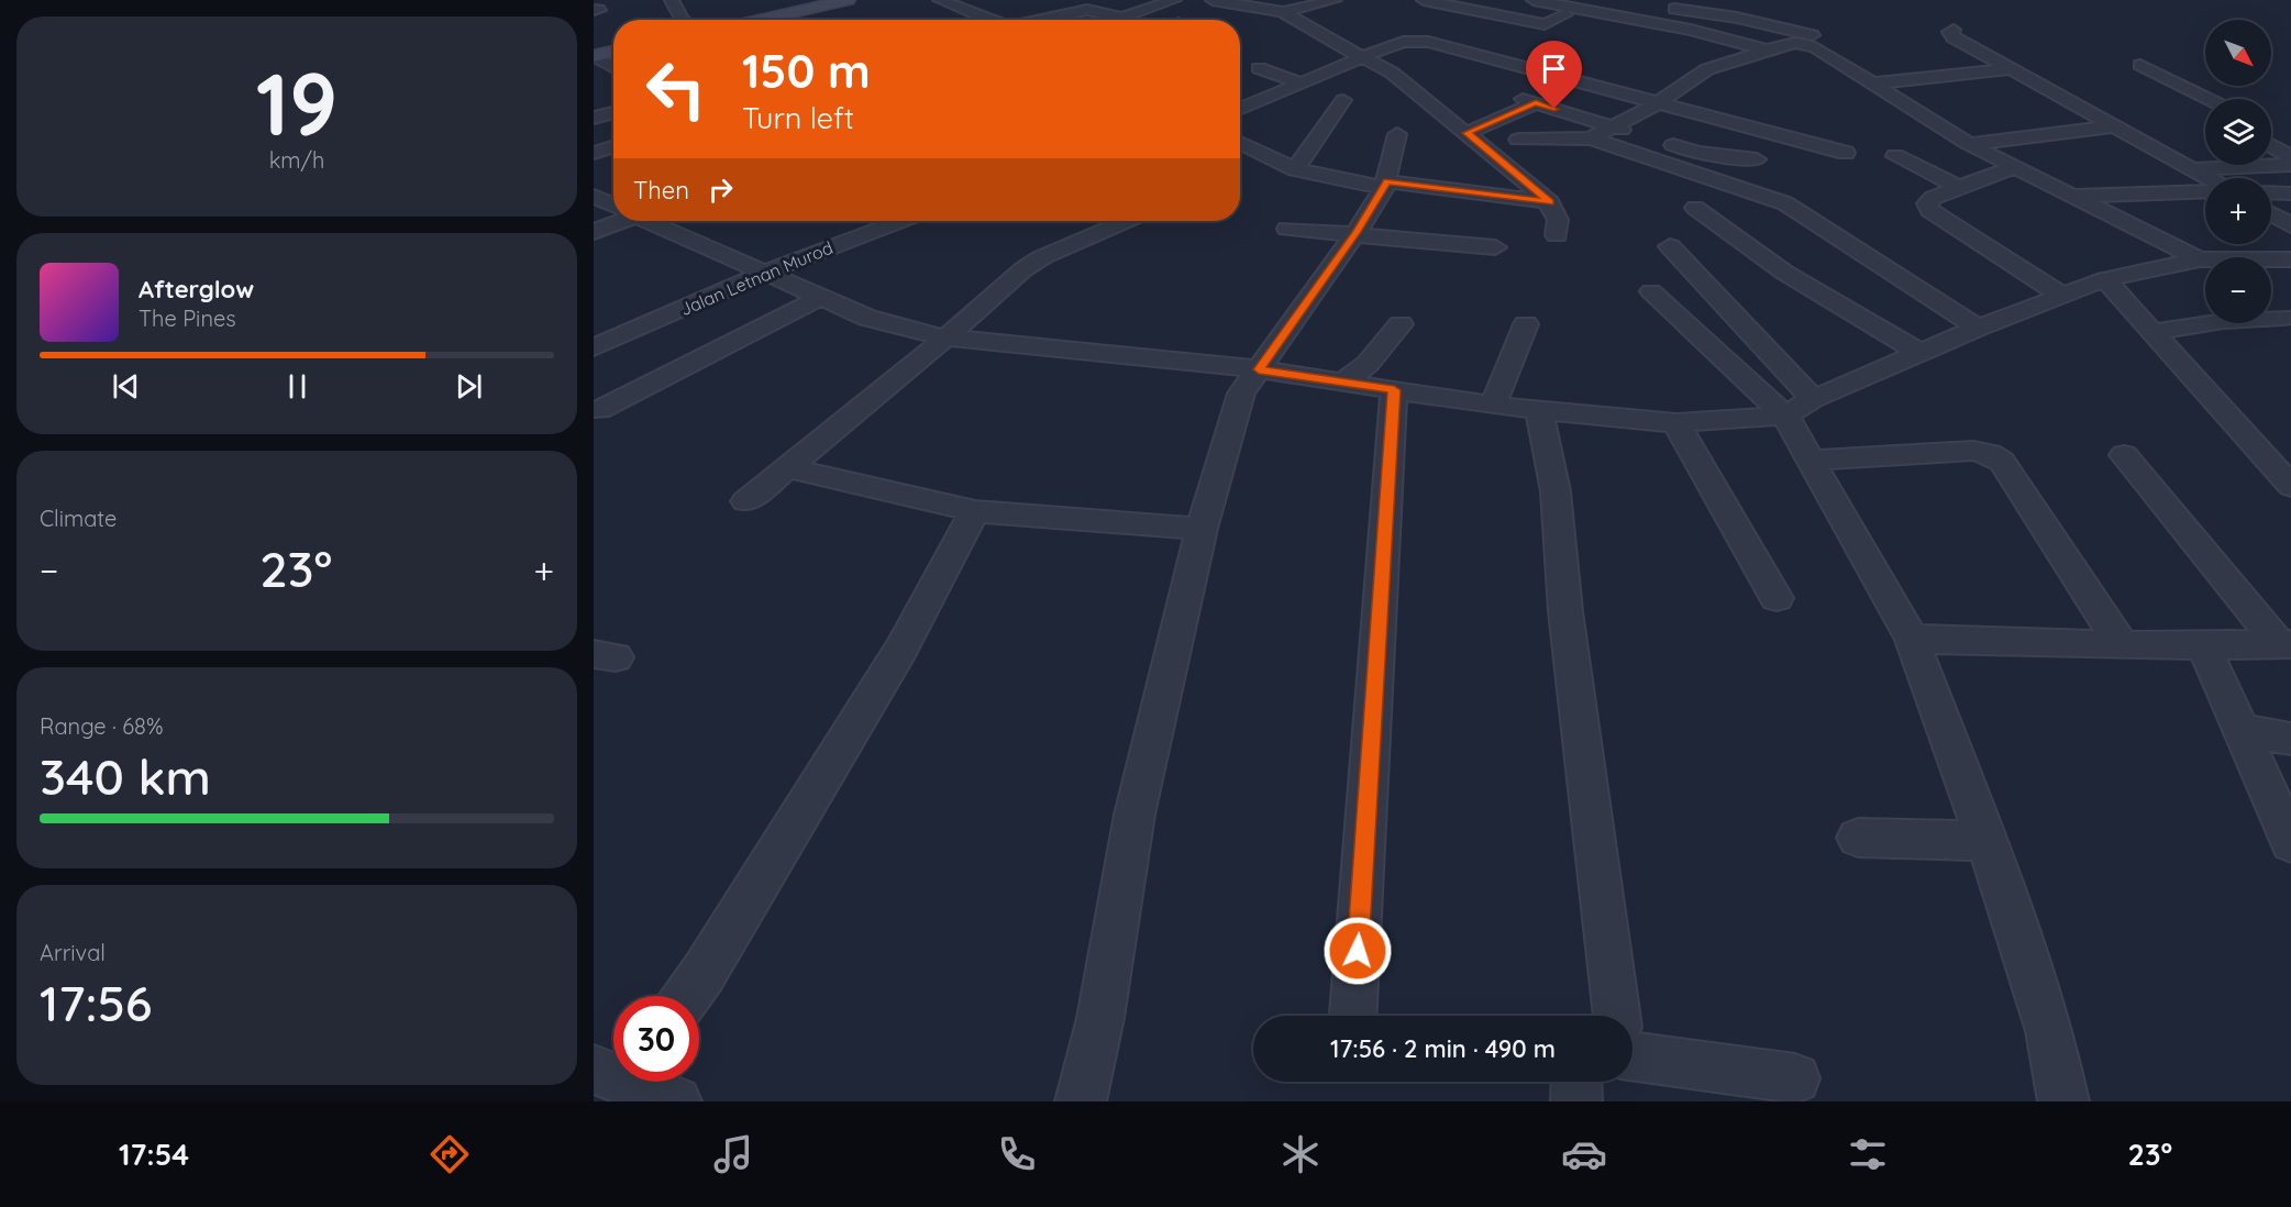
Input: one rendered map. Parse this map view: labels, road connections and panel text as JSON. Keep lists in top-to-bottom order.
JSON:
{
  "streets": {
    "street": ["Jalan Letnan Murod"]
  },
  "north": "bottom right",
  "page": {
    "tile": [
      ["19", "km/h"],
      "Climate",
      ["Range · 68%", "340 km"],
      ["Arrival", "17:56"]
    ],
    "map_buttons": ["+", "−"],
    "turn": ["150 m", "Turn left"],
    "then": "Then",
    "song": ["Afterglow", "The Pines"],
    "heat": ["−", "23°", "+"],
    "limit": "30",
    "trip": "17:56 · 2 min · 490 m",
    "tabs": ["17:54", "23°"]
  }
}
